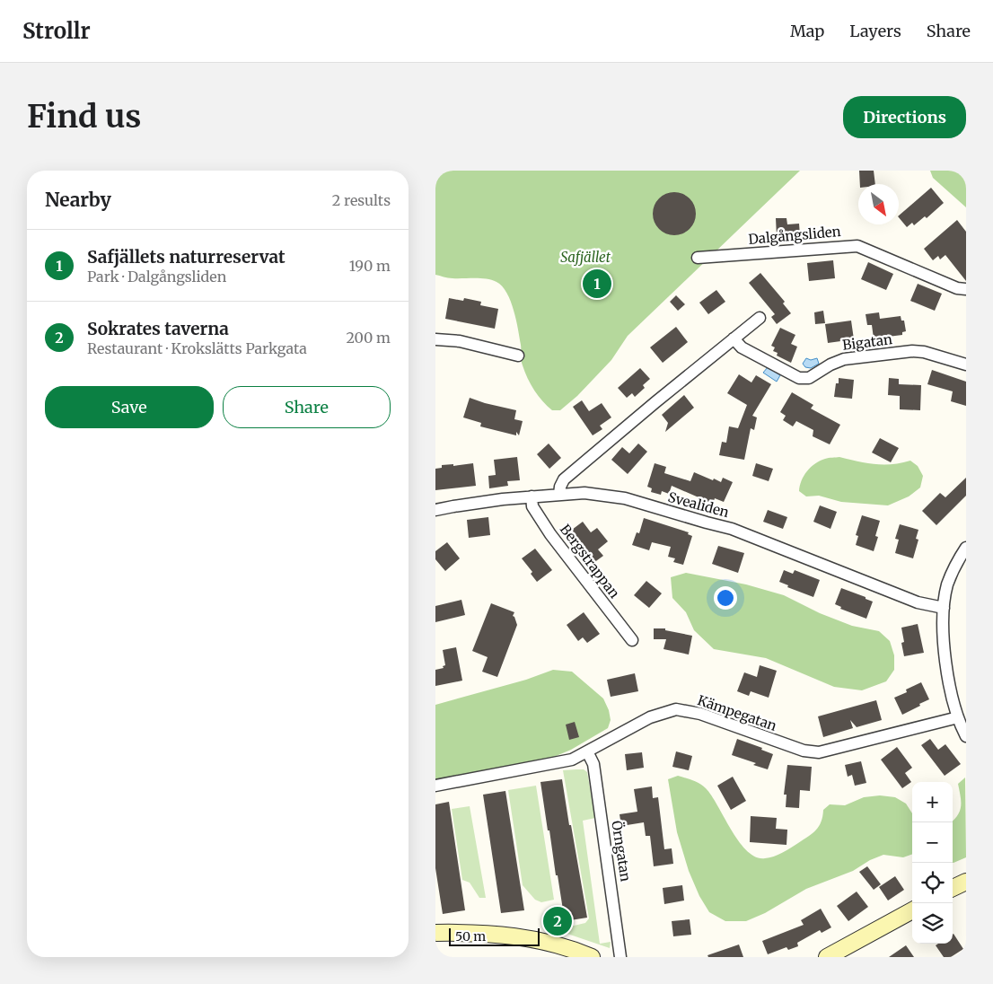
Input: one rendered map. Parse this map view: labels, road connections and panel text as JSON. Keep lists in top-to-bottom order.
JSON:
{
  "streets": {
    "street": [
      "Dalgångsliden",
      "Bigatan",
      "Svealiden",
      "Bergstrappan",
      "Kämpegatan",
      "Örngatan"
    ]
  },
  "crossings": [
    ["Svealiden", "Bergstrappan"],
    ["Kämpegatan", "Örngatan"]
  ],
  "parks": ["Safjället"],
  "scale_bar": "50 m",
  "north": "bottom right",
  "page": {
    "header": "Strollr",
    "nav": ["Map", "Layers", "Share"],
    "buttons": [
      "Directions",
      ["Save", "Share"]
    ],
    "title": "Find us",
    "heading": ["Nearby", "2 results"],
    "list": [
      {
        "mark": "1",
        "name": "Safjällets naturreservat",
        "note": "Park · Dalgångsliden",
        "value": "190 m"
      },
      {
        "mark": "2",
        "name": "Sokrates taverna",
        "note": "Restaurant · Krokslätts Parkgata",
        "value": "200 m"
      }
    ],
    "pins": ["1", "2"],
    "map_buttons": ["+", "−"],
    "scale": "50 m"
  }
}
